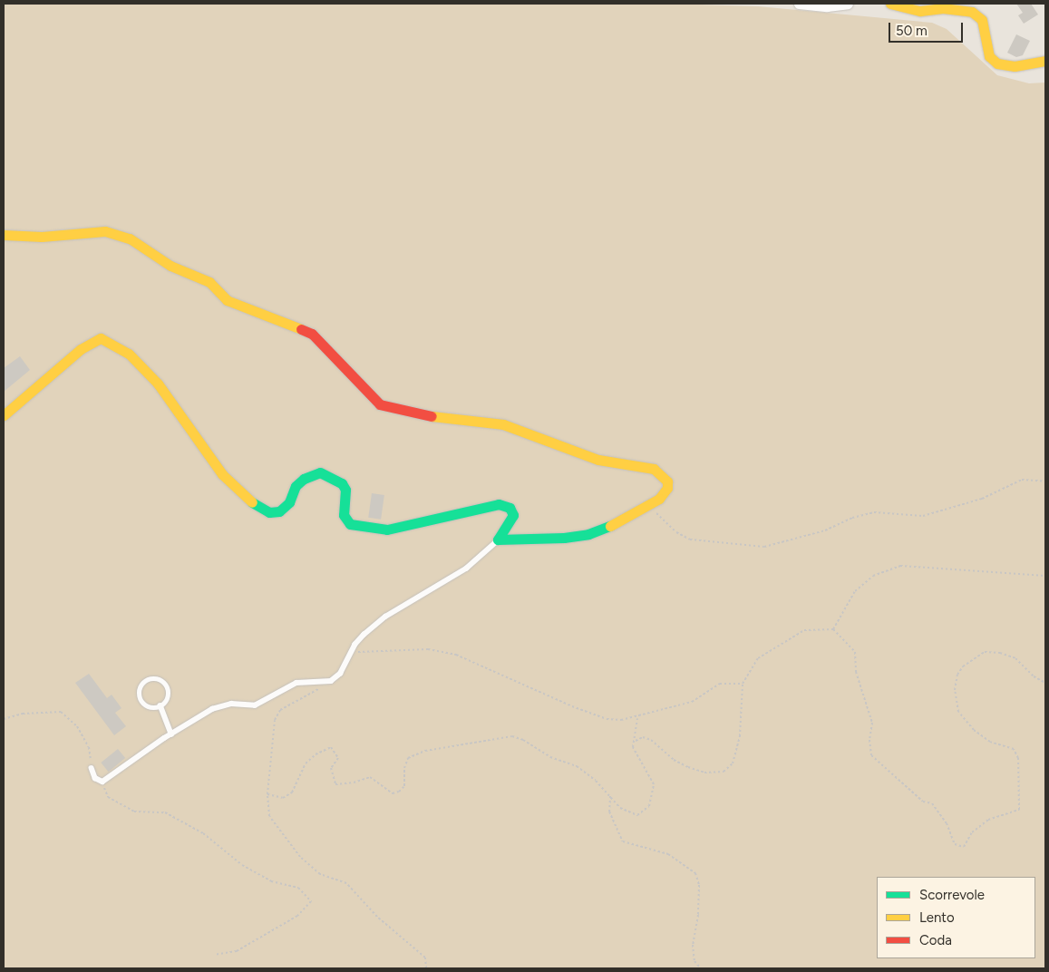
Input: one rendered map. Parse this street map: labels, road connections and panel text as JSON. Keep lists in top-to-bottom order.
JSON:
{
  "legend": ["Scorrevole", "Lento", "Coda"],
  "scale_bar": "50 m"
}
